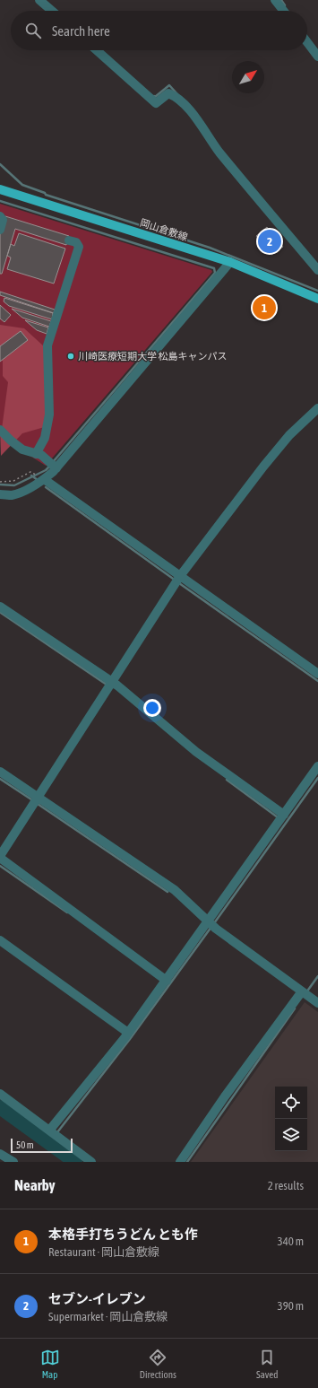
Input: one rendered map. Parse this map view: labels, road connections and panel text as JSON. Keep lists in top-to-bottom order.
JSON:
{
  "streets": {
    "main road": ["岡山倉敷線"]
  },
  "places": ["川崎医療短期大学 松島キャンパス"],
  "scale_bar": "50 m",
  "north": "top right",
  "page": {
    "search": "Search here",
    "pins": ["2", "1"],
    "scale": "50 m",
    "heading": ["Nearby", "2 results"],
    "list": [
      {
        "mark": "1",
        "name": "本格手打ちうどん とも作",
        "note": "Restaurant · 岡山倉敷線",
        "value": "340 m"
      },
      {
        "mark": "2",
        "name": "セブン-イレブン",
        "note": "Supermarket · 岡山倉敷線",
        "value": "390 m"
      }
    ],
    "nav": ["Map", "Directions", "Saved"]
  }
}
